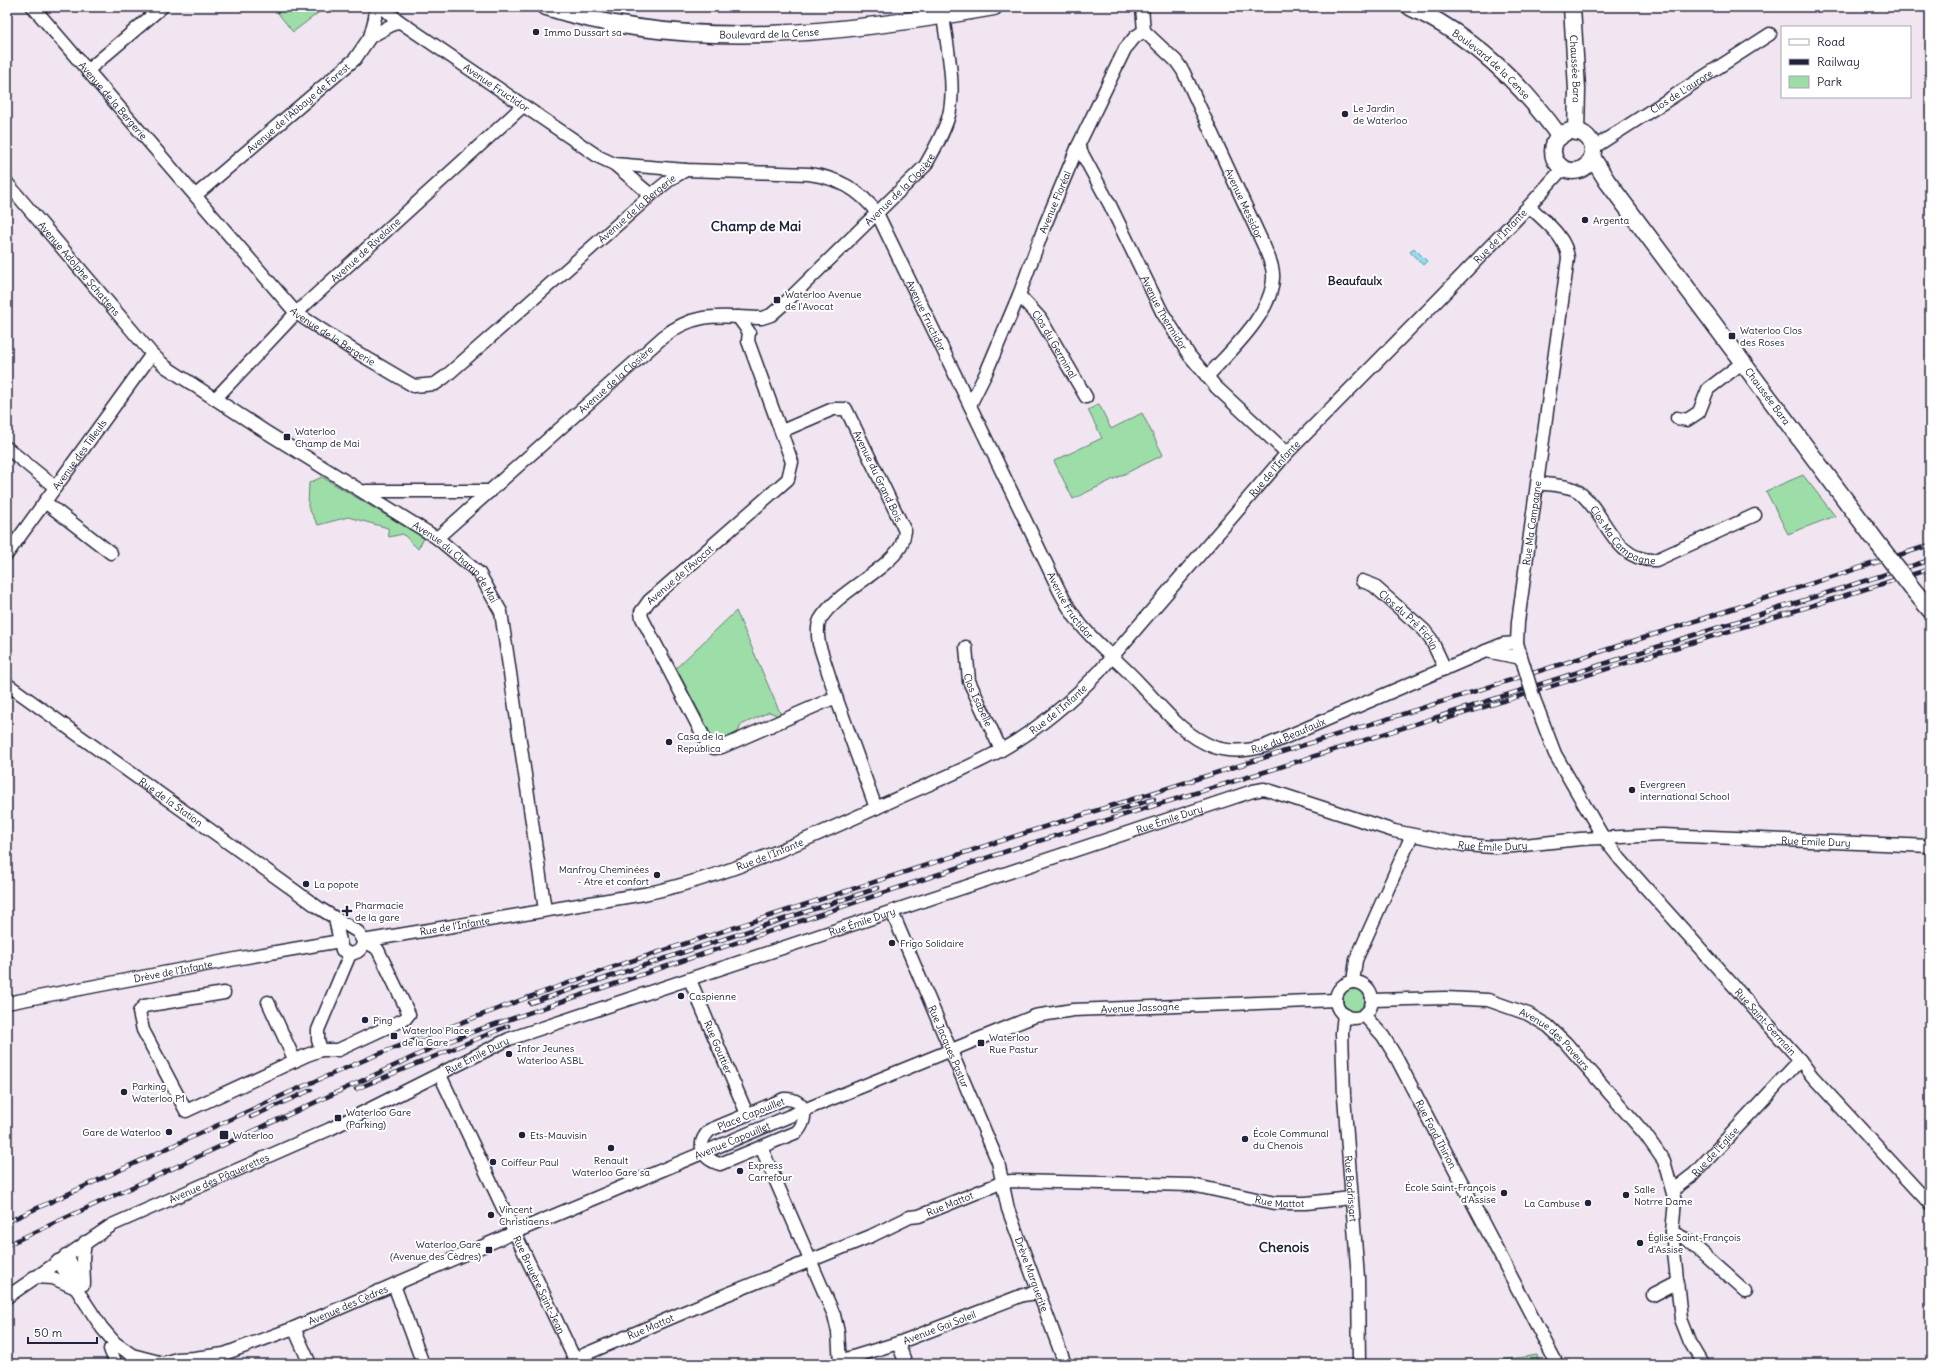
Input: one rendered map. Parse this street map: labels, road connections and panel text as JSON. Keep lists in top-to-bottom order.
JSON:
{
  "streets": {
    "main road": ["Boulevard de la Cense", "Chaussée Bara"],
    "street": [
      "Avenue Fructidor",
      "Clos de L'aurore",
      "Avenue de la Bergerie",
      "Avenue de l'Abbaye de Forest",
      "Avenue de la Closière",
      "Avenue Floréal",
      "Avenue Messidor",
      "Rue de l'Infante",
      "Avenue de Rivelaine",
      "Avenue Adolphe Schattens",
      "Avenue Thermidor",
      "Clos du Germinal",
      "Avenue des Tilleuls",
      "Avenue du Grand Bois",
      "Rue Ma Campagne",
      "Clos Ma Campagne",
      "Avenue du Champ de Mai",
      "Avenue de l'Avocat",
      "Clos du Pré Fichin",
      "Clos Isabelle",
      "Rue du Beaufaulx",
      "Rue de la Station",
      "Rue Émile Dury",
      "Drève de l'Infante",
      "Avenue Jassogne",
      "Rue Saint-Germain",
      "Avenue des Paveurs",
      "Rue Gouttier",
      "Rue Jacques Pastur",
      "Place Capouillet",
      "Rue Fond Thirion",
      "Avenue Capouillet",
      "Rue de l'Église",
      "Avenue des Pâquerettes",
      "Rue Bodrissart",
      "Rue Mattot",
      "Drève Marguerite",
      "Rue Bruyère Saint-Jean",
      "Avenue des Cèdres",
      "Avenue Gai Soleil"
    ]
  },
  "crossings": [
    ["Boulevard de la Cense", "Chaussée Bara"],
    ["Boulevard de la Cense", "Clos de L'aurore"],
    ["Boulevard de la Cense", "Avenue de la Closière"],
    ["Boulevard de la Cense", "Rue de l'Infante"],
    ["Chaussée Bara", "Clos de L'aurore"],
    ["Chaussée Bara", "Rue de l'Infante"],
    ["Avenue Fructidor", "Avenue de la Bergerie"],
    ["Avenue Fructidor", "Avenue de l'Abbaye de Forest"],
    ["Avenue Fructidor", "Avenue de la Closière"],
    ["Avenue Fructidor", "Avenue Floréal"],
    ["Avenue Fructidor", "Rue de l'Infante"],
    ["Avenue Fructidor", "Avenue de Rivelaine"],
    ["Avenue Fructidor", "Rue du Beaufaulx"],
    ["Clos de L'aurore", "Rue de l'Infante"],
    ["Avenue de la Bergerie", "Avenue de l'Abbaye de Forest"],
    ["Avenue de la Bergerie", "Avenue de Rivelaine"],
    ["Avenue de la Closière", "Avenue du Champ de Mai"],
    ["Avenue de la Closière", "Avenue de l'Avocat"],
    ["Avenue Floréal", "Avenue Messidor"],
    ["Avenue Floréal", "Avenue Thermidor"],
    ["Avenue Floréal", "Clos du Germinal"],
    ["Avenue Messidor", "Avenue Thermidor"],
    ["Rue de l'Infante", "Avenue Thermidor"],
    ["Rue de l'Infante", "Avenue du Grand Bois"],
    ["Rue de l'Infante", "Rue Ma Campagne"],
    ["Rue de l'Infante", "Avenue du Champ de Mai"],
    ["Rue de l'Infante", "Clos Isabelle"],
    ["Rue de l'Infante", "Rue du Beaufaulx"],
    ["Rue de l'Infante", "Rue de la Station"],
    ["Rue de l'Infante", "Drève de l'Infante"],
    ["Avenue de Rivelaine", "Avenue du Champ de Mai"],
    ["Avenue Adolphe Schattens", "Avenue des Tilleuls"],
    ["Avenue Adolphe Schattens", "Avenue du Champ de Mai"],
    ["Avenue des Tilleuls", "Avenue du Champ de Mai"],
    ["Avenue du Grand Bois", "Avenue de l'Avocat"],
    ["Rue Ma Campagne", "Clos Ma Campagne"],
    ["Rue Ma Campagne", "Rue du Beaufaulx"],
    ["Rue Ma Campagne", "Rue Émile Dury"],
    ["Rue Ma Campagne", "Rue Saint-Germain"],
    ["Clos du Pré Fichin", "Rue du Beaufaulx"],
    ["Rue de la Station", "Drève de l'Infante"],
    ["Rue Émile Dury", "Rue Saint-Germain"],
    ["Rue Émile Dury", "Rue Gouttier"],
    ["Rue Émile Dury", "Rue Jacques Pastur"],
    ["Rue Émile Dury", "Avenue des Pâquerettes"],
    ["Rue Émile Dury", "Rue Bruyère Saint-Jean"],
    ["Avenue Jassogne", "Avenue des Paveurs"],
    ["Avenue Jassogne", "Rue Jacques Pastur"],
    ["Avenue Jassogne", "Rue Fond Thirion"],
    ["Avenue Jassogne", "Avenue Capouillet"],
    ["Avenue Jassogne", "Rue Bodrissart"],
    ["Rue Saint-Germain", "Rue de l'Église"],
    ["Avenue des Paveurs", "Rue Fond Thirion"],
    ["Avenue des Paveurs", "Rue de l'Église"],
    ["Avenue des Paveurs", "Rue Bodrissart"],
    ["Rue Gouttier", "Place Capouillet"],
    ["Rue Jacques Pastur", "Avenue Capouillet"],
    ["Rue Jacques Pastur", "Rue Mattot"],
    ["Rue Jacques Pastur", "Drève Marguerite"],
    ["Place Capouillet", "Avenue Capouillet"],
    ["Rue Fond Thirion", "Rue Bodrissart"],
    ["Avenue Capouillet", "Rue Bruyère Saint-Jean"],
    ["Avenue Capouillet", "Avenue des Cèdres"],
    ["Avenue des Pâquerettes", "Rue Bruyère Saint-Jean"],
    ["Avenue des Pâquerettes", "Avenue des Cèdres"],
    ["Rue Bodrissart", "Rue Mattot"],
    ["Rue Mattot", "Drève Marguerite"],
    ["Rue Mattot", "Rue Bruyère Saint-Jean"],
    ["Drève Marguerite", "Avenue Gai Soleil"],
    ["Rue Bruyère Saint-Jean", "Avenue des Cèdres"]
  ],
  "districts": ["Champ de Mai", "Beaufaulx", "Chenois"],
  "places": {
    "other": [
      "Immo Dussart sa",
      "Le Jardin de Waterloo",
      "Argenta",
      "Casa de la República",
      "Evergreen international School",
      "Manfroy Cheminées - Atre et confort",
      "La popote",
      "Frigo Solidaire",
      "Caspienne",
      "Ping",
      "Infor Jeunes Waterloo ASBL",
      "Parking Waterloo P1",
      "Gare de Waterloo",
      "Ets-Mauvisin",
      "École Communal du Chenois",
      "Renault Waterloo Gare sa",
      "Coiffeur Paul",
      "Express Carrefour",
      "École Saint-François d'Assise",
      "Salle Notrre Dame",
      "La Cambuse",
      "Vincent Christiaens",
      "Église Saint-François d'Assise"
    ],
    "transit": [
      "Waterloo Avenue de l'Avocat",
      "Waterloo Clos des Roses",
      "Waterloo Champ de Mai",
      "Waterloo Place de la Gare",
      "Waterloo Rue Pastur",
      "Waterloo Gare (Parking)",
      "Waterloo",
      "Waterloo Gare (Avenue des Cèdres)"
    ],
    "health": ["Pharmacie de la gare"]
  },
  "legend": ["Road", "Railway", "Park"],
  "scale_bar": "50 m"
}
